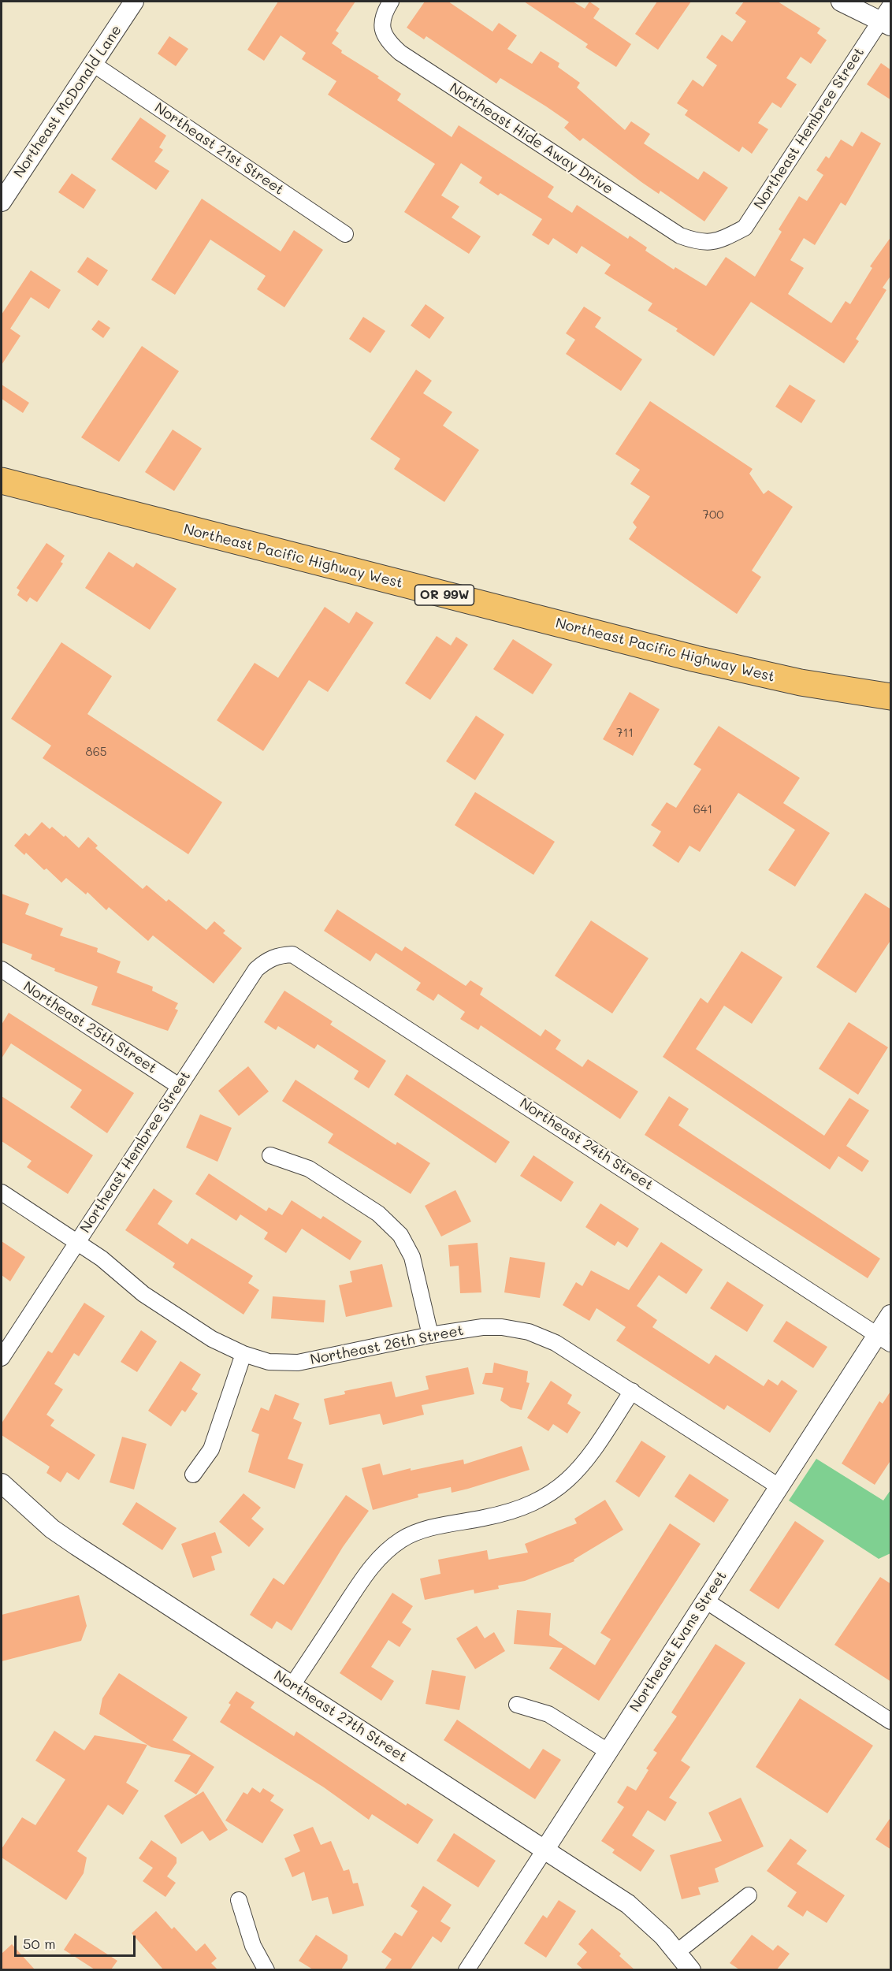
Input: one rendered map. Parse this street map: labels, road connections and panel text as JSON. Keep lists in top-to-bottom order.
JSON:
{
  "streets": {
    "highway": ["Northeast Pacific Highway West", "OR 99W"],
    "street": [
      "Northeast McDonald Lane",
      "Northeast Hembree Street",
      "Northeast Hide Away Drive",
      "Northeast 21st Street",
      "Northeast 25th Street",
      "Northeast 24th Street",
      "Northeast 26th Street",
      "Northeast Evans Street",
      "Northeast 27th Street"
    ]
  },
  "crossings": [
    ["Northeast McDonald Lane", "Northeast 21st Street"],
    ["Northeast Hembree Street", "Northeast Hide Away Drive"],
    ["Northeast Hembree Street", "Northeast 25th Street"],
    ["Northeast Hembree Street", "Northeast 24th Street"],
    ["Northeast Hembree Street", "Northeast 26th Street"],
    ["Northeast 24th Street", "Northeast Evans Street"],
    ["Northeast 26th Street", "Northeast Evans Street"],
    ["Northeast Evans Street", "Northeast 27th Street"]
  ],
  "house_numbers": [
    "700",
    "711",
    "865",
    "641"
  ],
  "scale_bar": "50 m"
}
